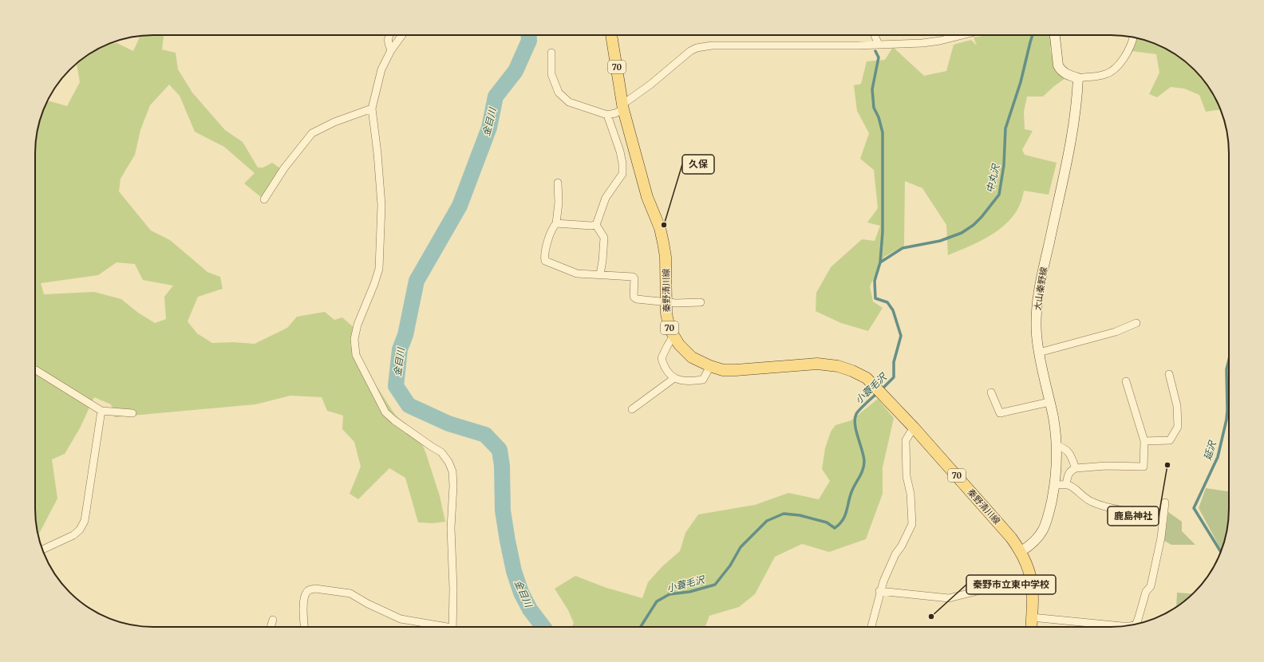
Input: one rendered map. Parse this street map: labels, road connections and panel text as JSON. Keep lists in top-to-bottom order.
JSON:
{
  "streets": {
    "main road": ["70", "大山秦野線", "秦野清川線"]
  },
  "crossings": [
    ["大山秦野線", "秦野清川線"]
  ],
  "water": [
    "金目川",
    "中丸沢",
    "小蓑毛沢",
    "延沢"
  ],
  "places": ["久保", "鹿島神社", "秦野市立東中学校"]
}
